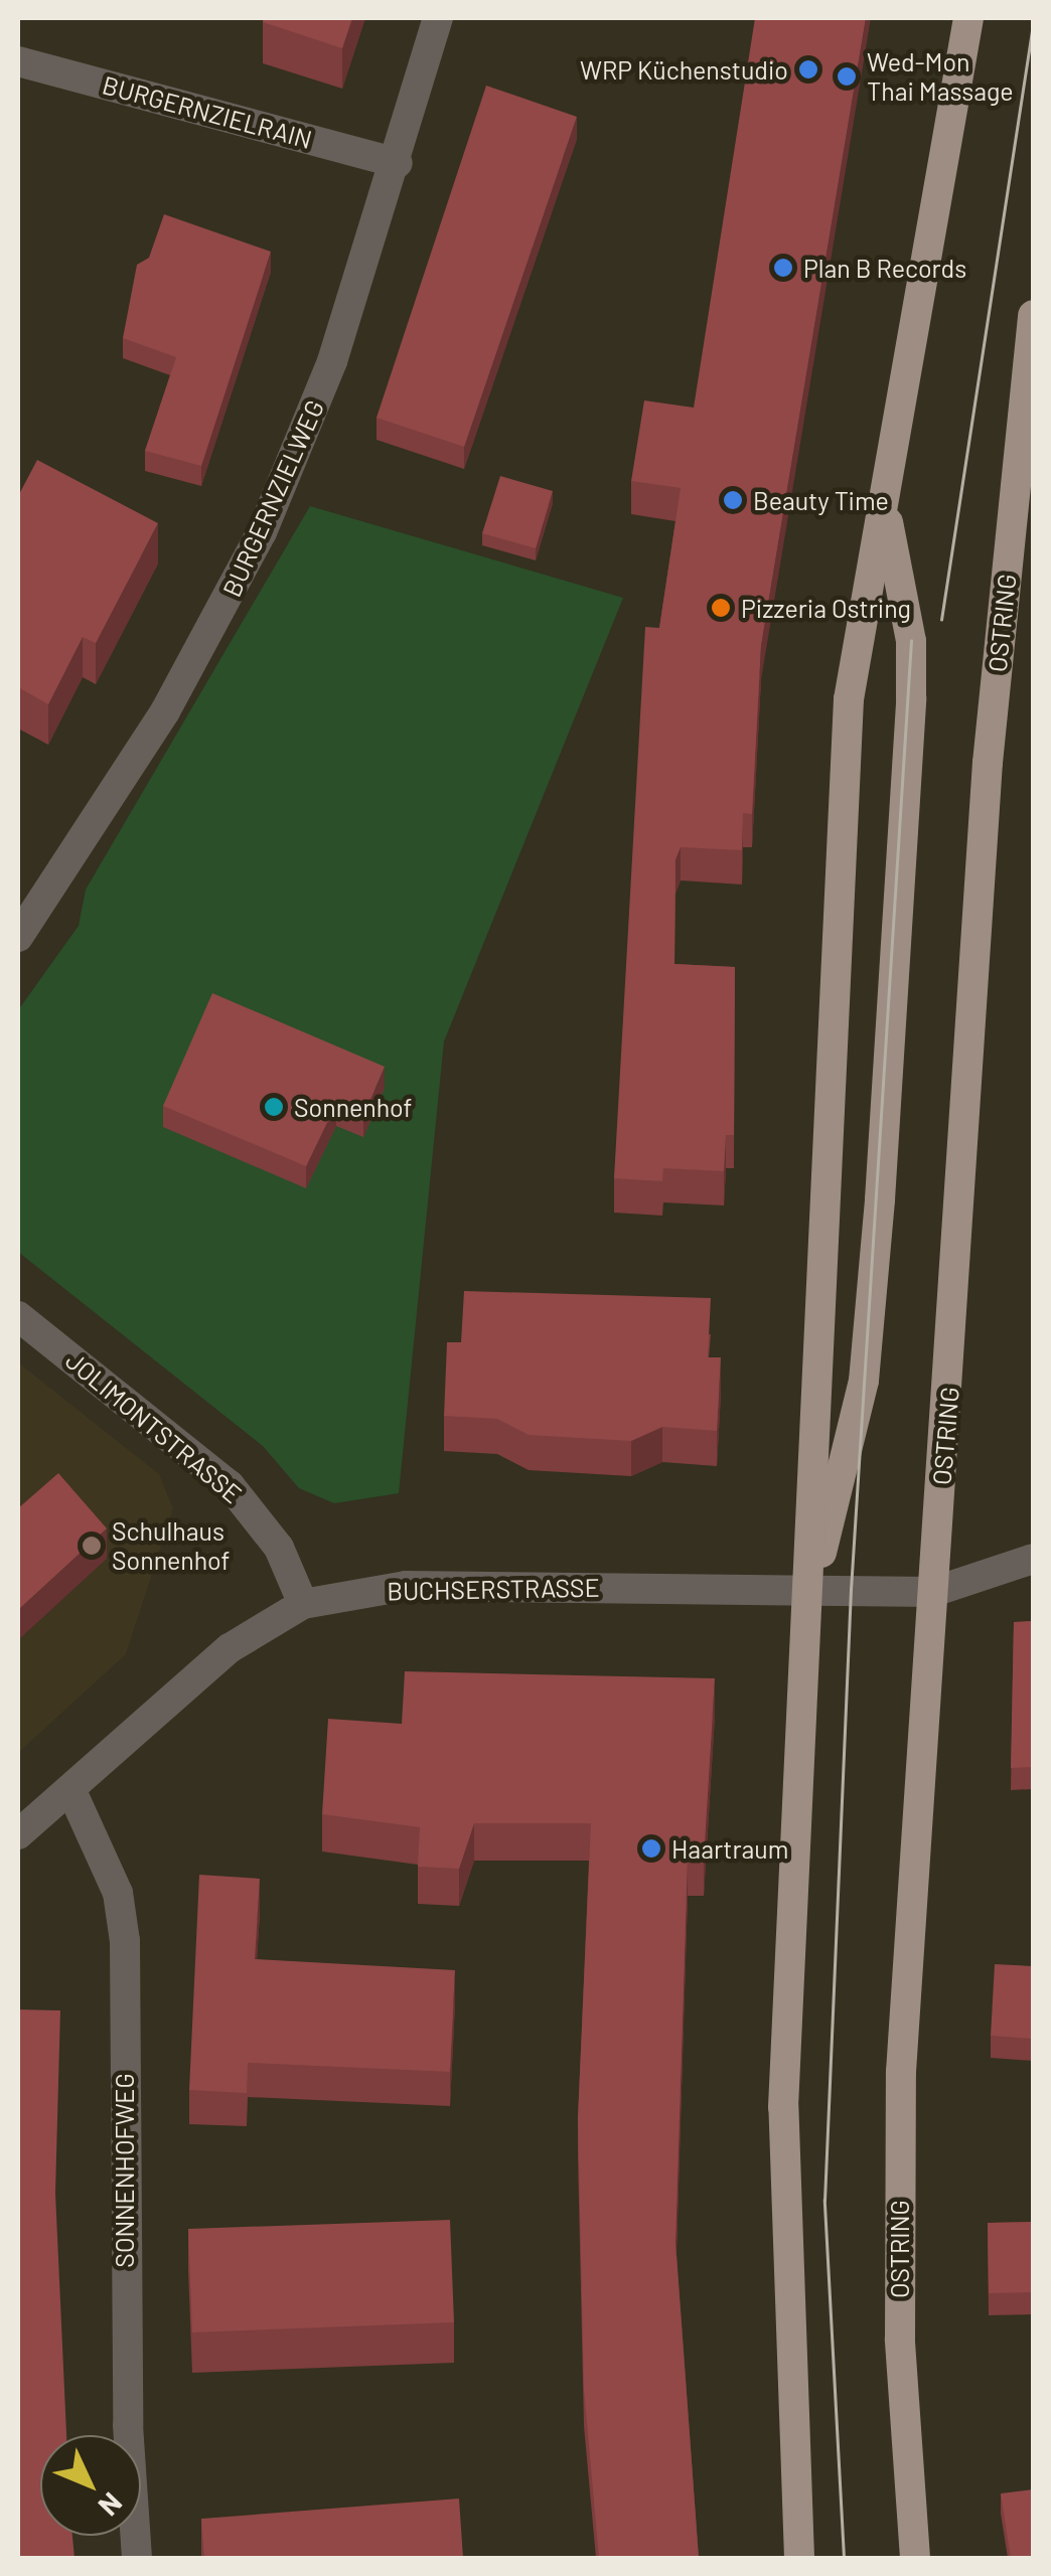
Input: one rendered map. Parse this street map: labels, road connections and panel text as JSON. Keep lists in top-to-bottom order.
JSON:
{
  "streets": {
    "main road": ["OSTRING"],
    "street": [
      "BURGERNZIELRAIN",
      "BURGERNZIELWEG",
      "JOLIMONTSTRASSE",
      "BUCHSERSTRASSE",
      "SONNENHOFWEG"
    ]
  },
  "crossings": [
    ["BURGERNZIELRAIN", "BURGERNZIELWEG"],
    ["OSTRING", "BUCHSERSTRASSE"],
    ["JOLIMONTSTRASSE", "BUCHSERSTRASSE"],
    ["BUCHSERSTRASSE", "SONNENHOFWEG"]
  ],
  "places": [
    "WRP Küchenstudio",
    "Wed-Mon Thai Massage",
    "Plan B Records",
    "Beauty Time",
    "Pizzeria Ostring",
    "Sonnenhof",
    "Schulhaus Sonnenhof",
    "Haartraum"
  ],
  "north": "bottom right"
}
